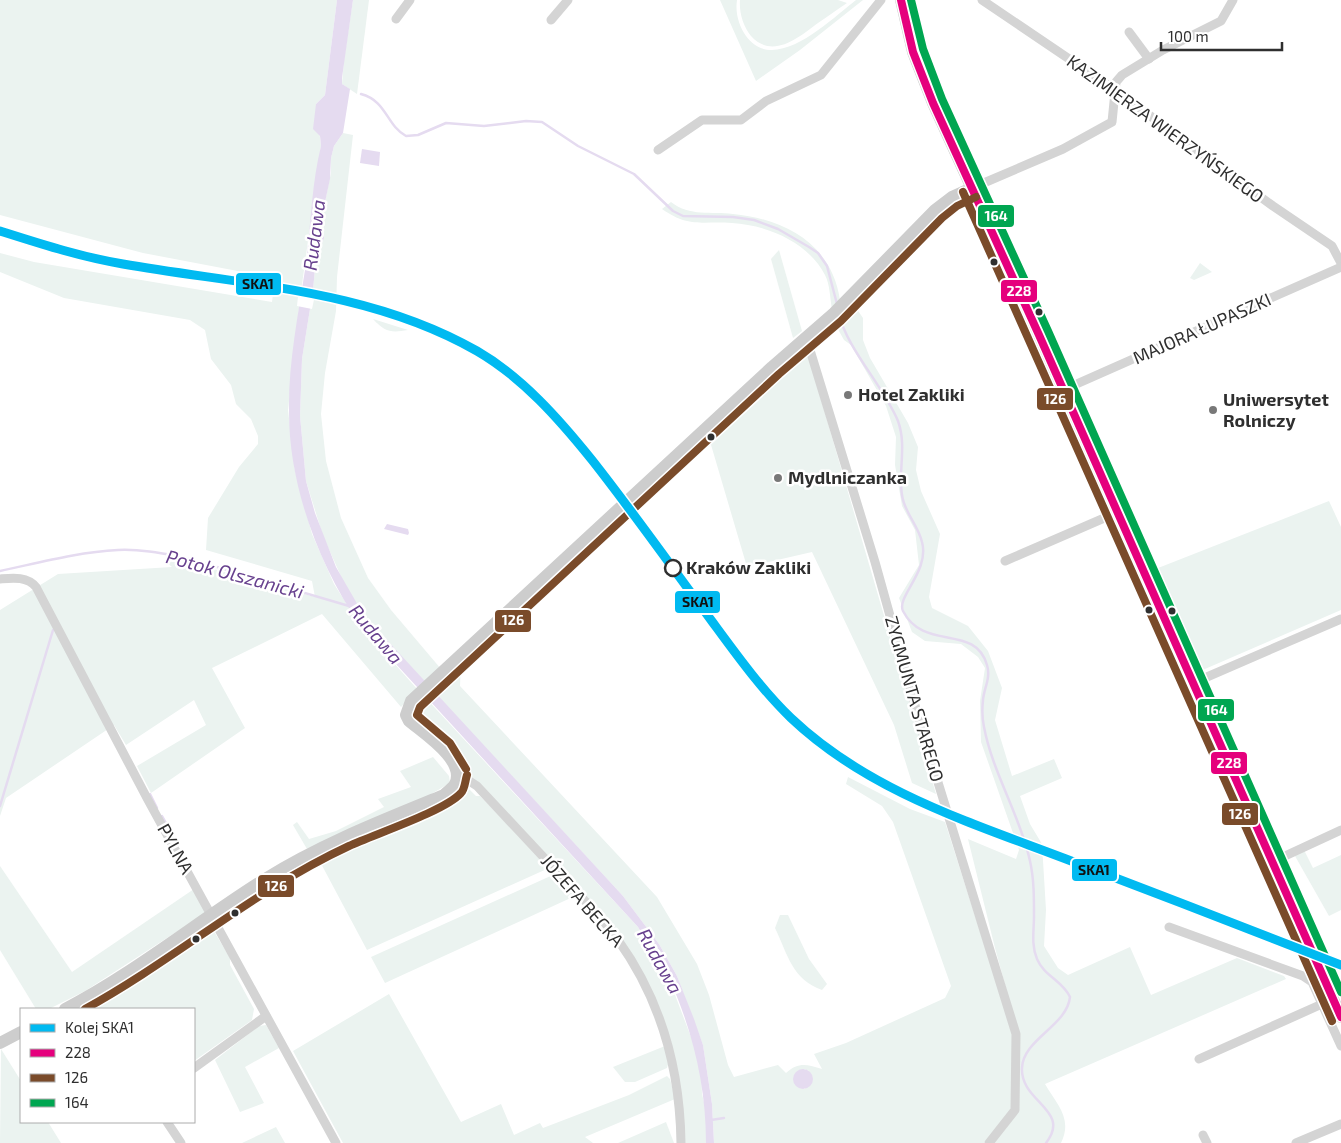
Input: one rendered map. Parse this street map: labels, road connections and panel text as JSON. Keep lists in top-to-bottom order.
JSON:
{
  "streets": {
    "street": [
      "KAZIMIERZA WIERZYŃSKIEGO",
      "MAJORA ŁUPASZKI",
      "ZYGMUNTA STAREGO",
      "PYLNA",
      "JÓZEFA BECKA"
    ]
  },
  "water": ["Rudawa", "Potok Olszanicki"],
  "places": [
    "Hotel Zakliki",
    "Uniwersytet Rolniczy",
    "Mydlniczanka",
    "Kraków Zakliki"
  ],
  "lines": [
    "transit line 228",
    "transit line 164",
    "transit line 126",
    "rail line SKA1"
  ],
  "legend": [
    "Kolej SKA1",
    "228",
    "126",
    "164"
  ],
  "scale_bar": "100 m"
}
